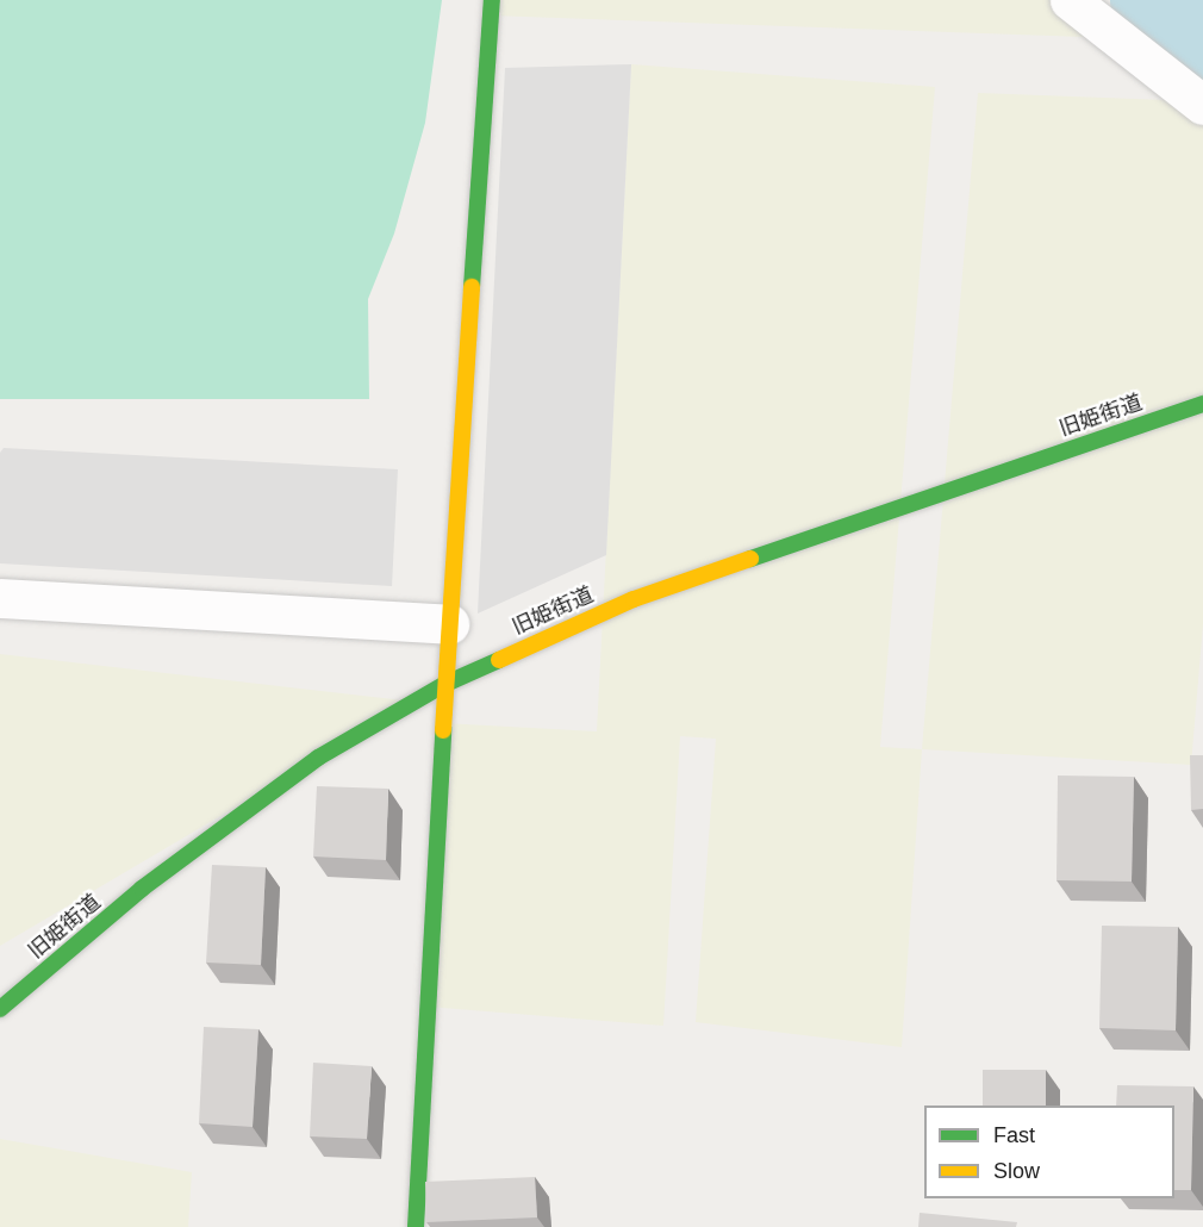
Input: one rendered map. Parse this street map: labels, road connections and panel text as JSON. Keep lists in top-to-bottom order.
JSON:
{
  "streets": {
    "street": ["旧姫街道"]
  },
  "legend": ["Fast", "Slow"]
}
